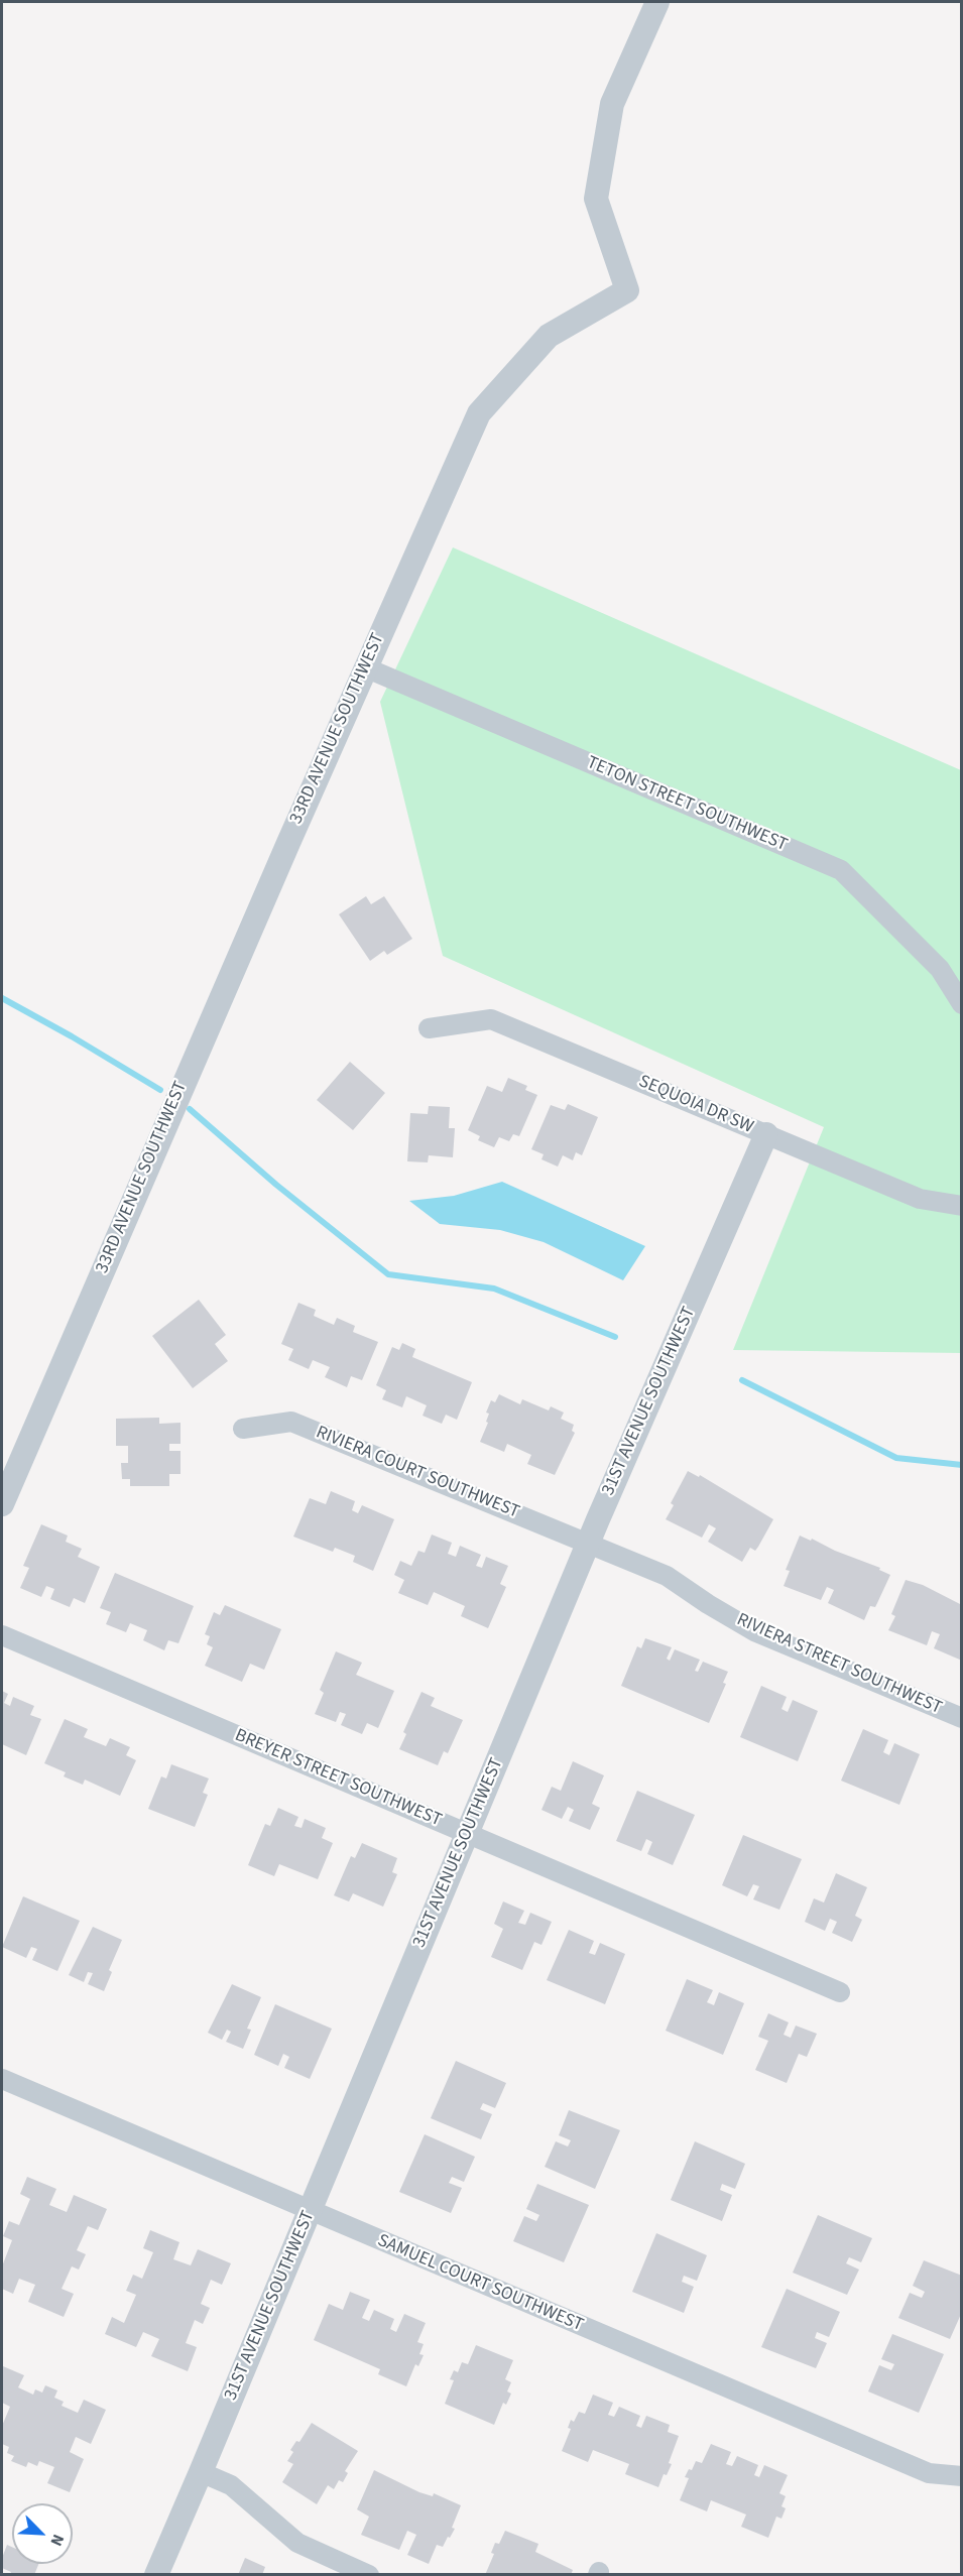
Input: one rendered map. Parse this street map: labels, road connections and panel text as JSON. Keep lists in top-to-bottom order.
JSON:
{
  "streets": {
    "street": [
      "33RD AVENUE SOUTHWEST",
      "TETON STREET SOUTHWEST",
      "SEQUOIA DR SW",
      "31ST AVENUE SOUTHWEST",
      "RIVIERA COURT SOUTHWEST",
      "RIVIERA STREET SOUTHWEST",
      "BREYER STREET SOUTHWEST",
      "SAMUEL COURT SOUTHWEST"
    ]
  },
  "crossings": [
    ["33RD AVENUE SOUTHWEST", "TETON STREET SOUTHWEST"],
    ["SEQUOIA DR SW", "31ST AVENUE SOUTHWEST"],
    ["31ST AVENUE SOUTHWEST", "RIVIERA COURT SOUTHWEST"],
    ["31ST AVENUE SOUTHWEST", "RIVIERA STREET SOUTHWEST"],
    ["31ST AVENUE SOUTHWEST", "BREYER STREET SOUTHWEST"],
    ["31ST AVENUE SOUTHWEST", "SAMUEL COURT SOUTHWEST"],
    ["RIVIERA COURT SOUTHWEST", "RIVIERA STREET SOUTHWEST"]
  ],
  "north": "bottom right"
}
